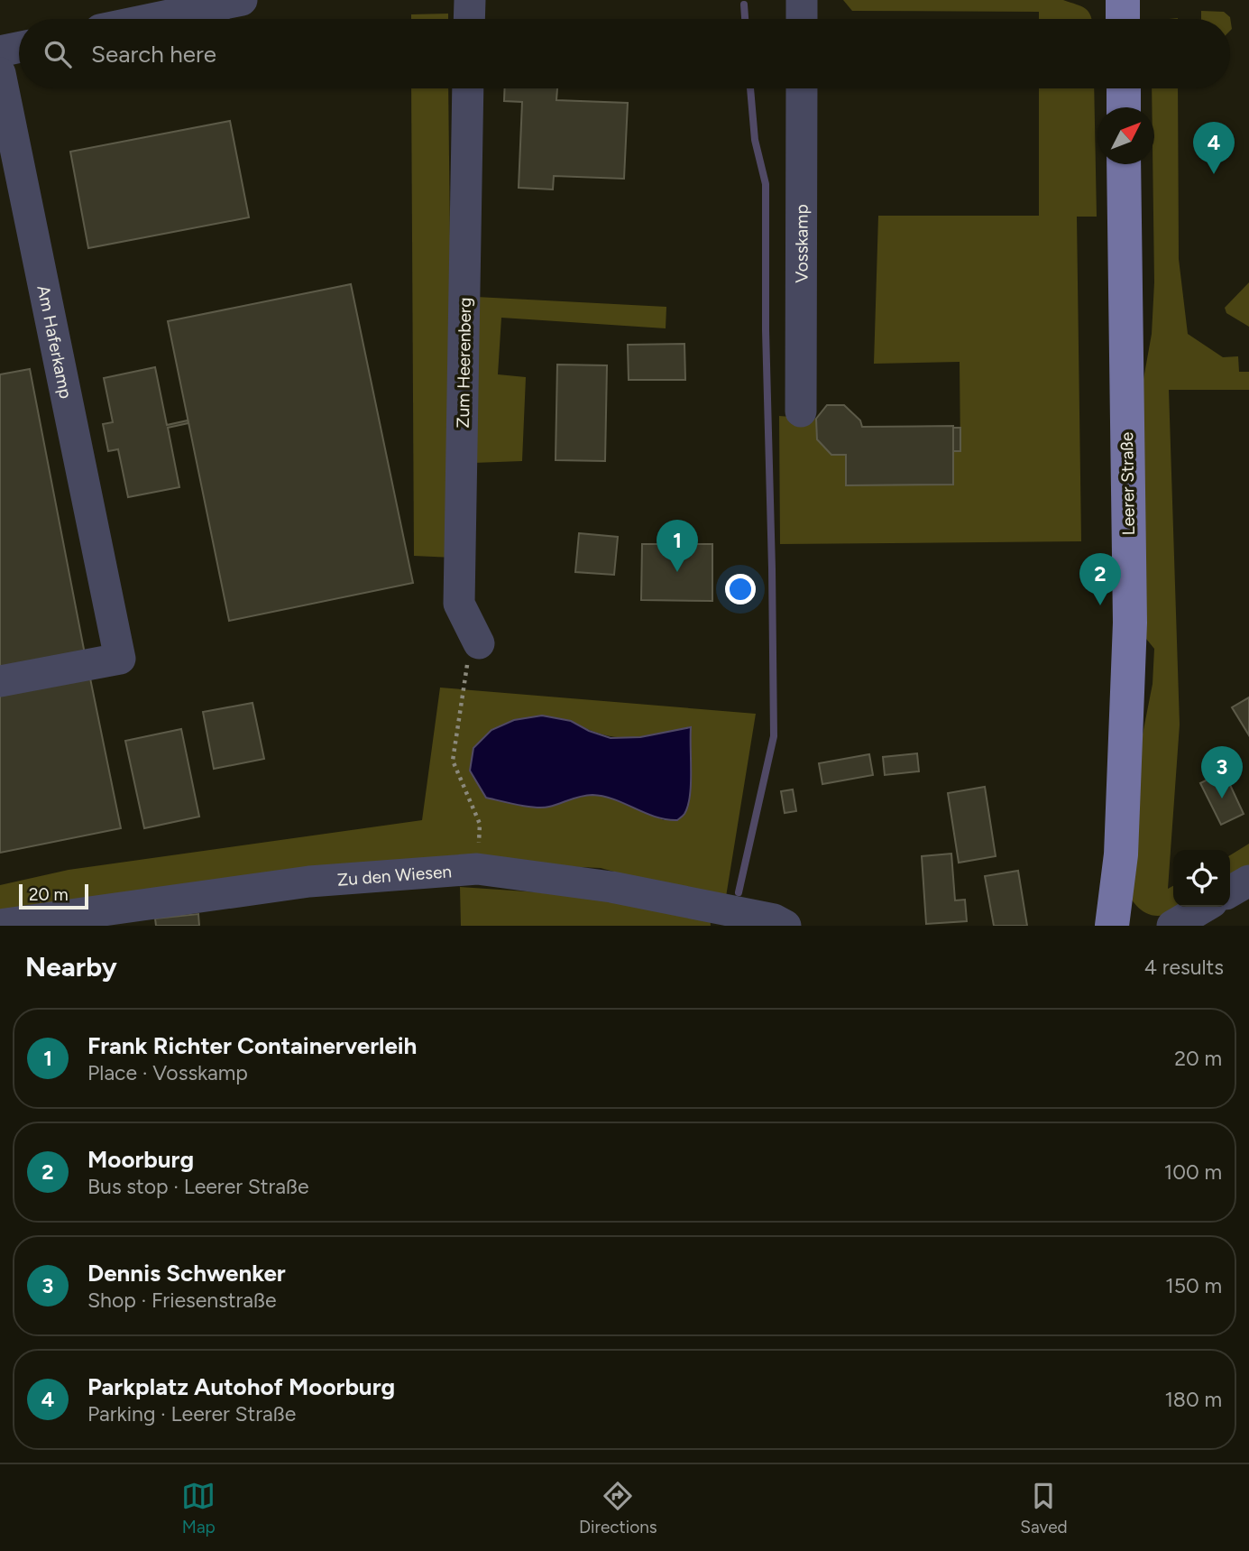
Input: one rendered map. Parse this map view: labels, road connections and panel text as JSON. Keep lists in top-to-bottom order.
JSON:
{
  "streets": {
    "main road": ["Leerer Straße"],
    "street": [
      "Vosskamp",
      "Am Haferkamp",
      "Zum Heerenberg",
      "Zu den Wiesen"
    ]
  },
  "scale_bar": "20 m",
  "north": "top right",
  "page": {
    "search": "Search here",
    "pins": [
      "4",
      "1",
      "2",
      "3"
    ],
    "scale": "20 m",
    "heading": ["Nearby", "4 results"],
    "list": [
      {
        "mark": "1",
        "name": "Frank Richter Containerverleih",
        "note": "Place · Vosskamp",
        "value": "20 m"
      },
      {
        "mark": "2",
        "name": "Moorburg",
        "note": "Bus stop · Leerer Straße",
        "value": "100 m"
      },
      {
        "mark": "3",
        "name": "Dennis Schwenker",
        "note": "Shop · Friesenstraße",
        "value": "150 m"
      },
      {
        "mark": "4",
        "name": "Parkplatz Autohof Moorburg",
        "note": "Parking · Leerer Straße",
        "value": "180 m"
      }
    ],
    "nav": ["Map", "Directions", "Saved"]
  }
}
